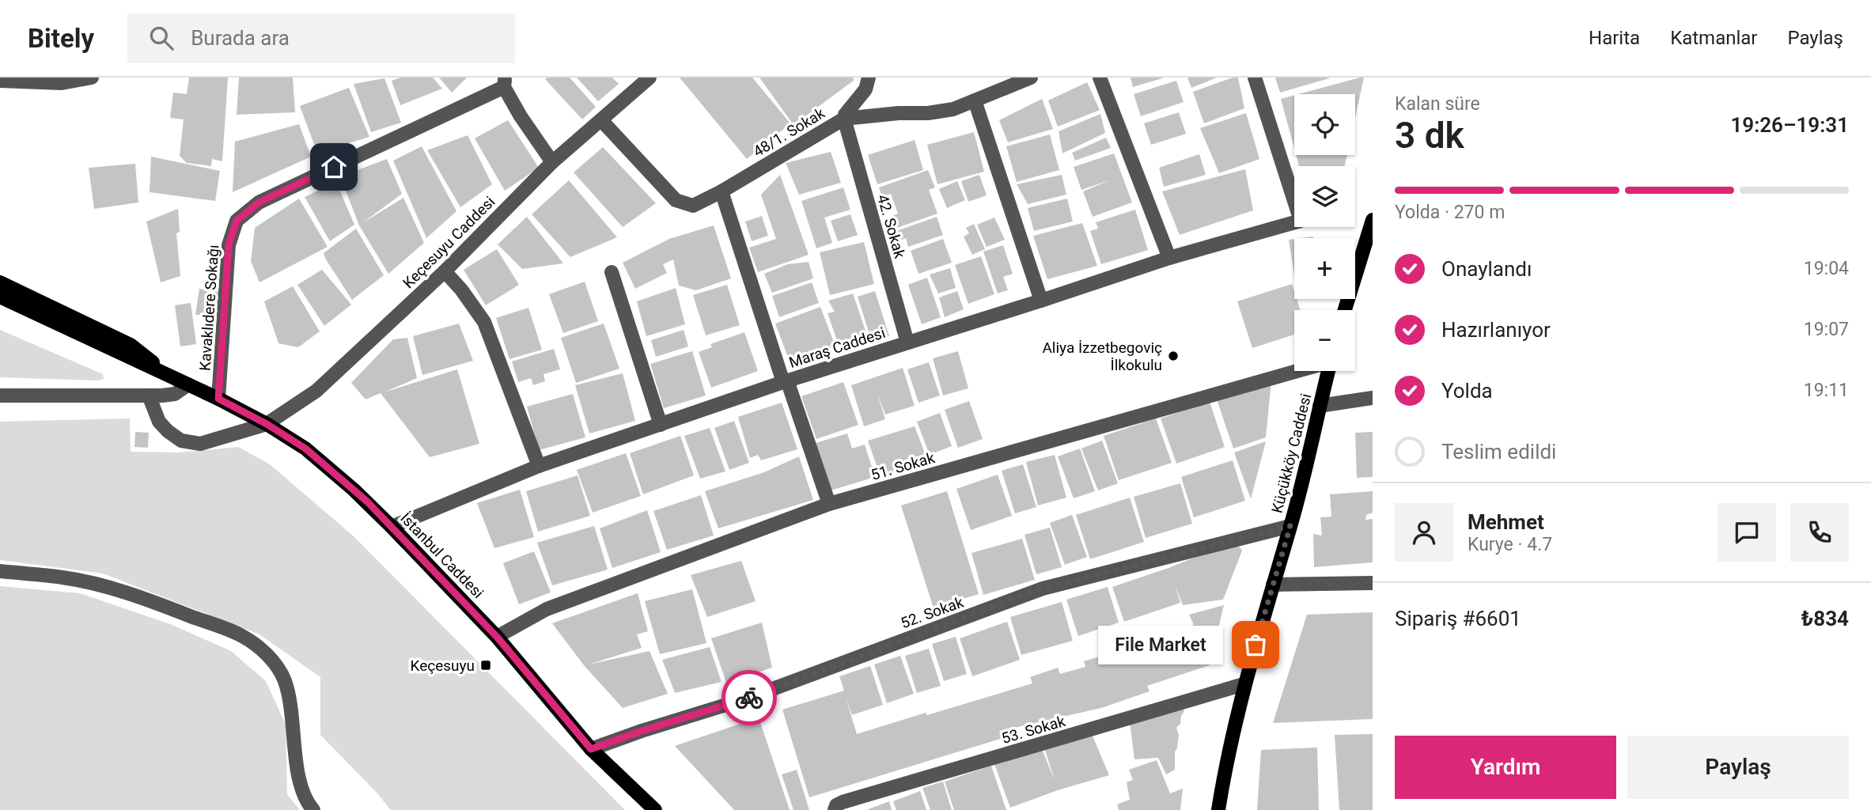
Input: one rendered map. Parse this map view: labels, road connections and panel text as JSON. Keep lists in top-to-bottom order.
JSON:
{
  "streets": {
    "main road": ["Küçükköy Caddesi", "İstanbul Caddesi"],
    "street": [
      "48/1. Sokak",
      "42. Sokak",
      "Keçesuyu Caddesi",
      "Kavaklıdere Sokağı",
      "Maraş Caddesi",
      "51. Sokak",
      "52. Sokak",
      "53. Sokak"
    ]
  },
  "crossings": [
    ["48/1. Sokak", "42. Sokak"],
    ["48/1. Sokak", "Keçesuyu Caddesi"],
    ["42. Sokak", "Maraş Caddesi"],
    ["Keçesuyu Caddesi", "Kavaklıdere Sokağı"],
    ["Keçesuyu Caddesi", "İstanbul Caddesi"],
    ["Kavaklıdere Sokağı", "İstanbul Caddesi"],
    ["Maraş Caddesi", "İstanbul Caddesi"],
    ["Küçükköy Caddesi", "52. Sokak"],
    ["Küçükköy Caddesi", "53. Sokak"],
    ["51. Sokak", "İstanbul Caddesi"],
    ["İstanbul Caddesi", "52. Sokak"]
  ],
  "places": {
    "other": ["Aliya İzzetbegoviç İlkokulu", "File Market"],
    "transit": ["Keçesuyu"]
  },
  "page": {
    "header": "Bitely",
    "search": "Burada ara",
    "nav": ["Harita", "Katmanlar", "Paylaş"],
    "heading": ["3 dk", "Kalan süre", "19:26–19:31"],
    "panel": [
      "Mehmet",
      "Kurye · 4.7",
      "Sipariş #6601",
      "₺834"
    ],
    "map_buttons": ["+", "−"],
    "bar": "Yolda · 270 m",
    "list": [
      ["Onaylandı", "19:04"],
      ["Hazırlanıyor", "19:07"],
      ["Yolda", "19:11"],
      "Teslim edildi"
    ],
    "bubble": "File Market",
    "buttons": ["Yardım", "Paylaş"]
  }
}
